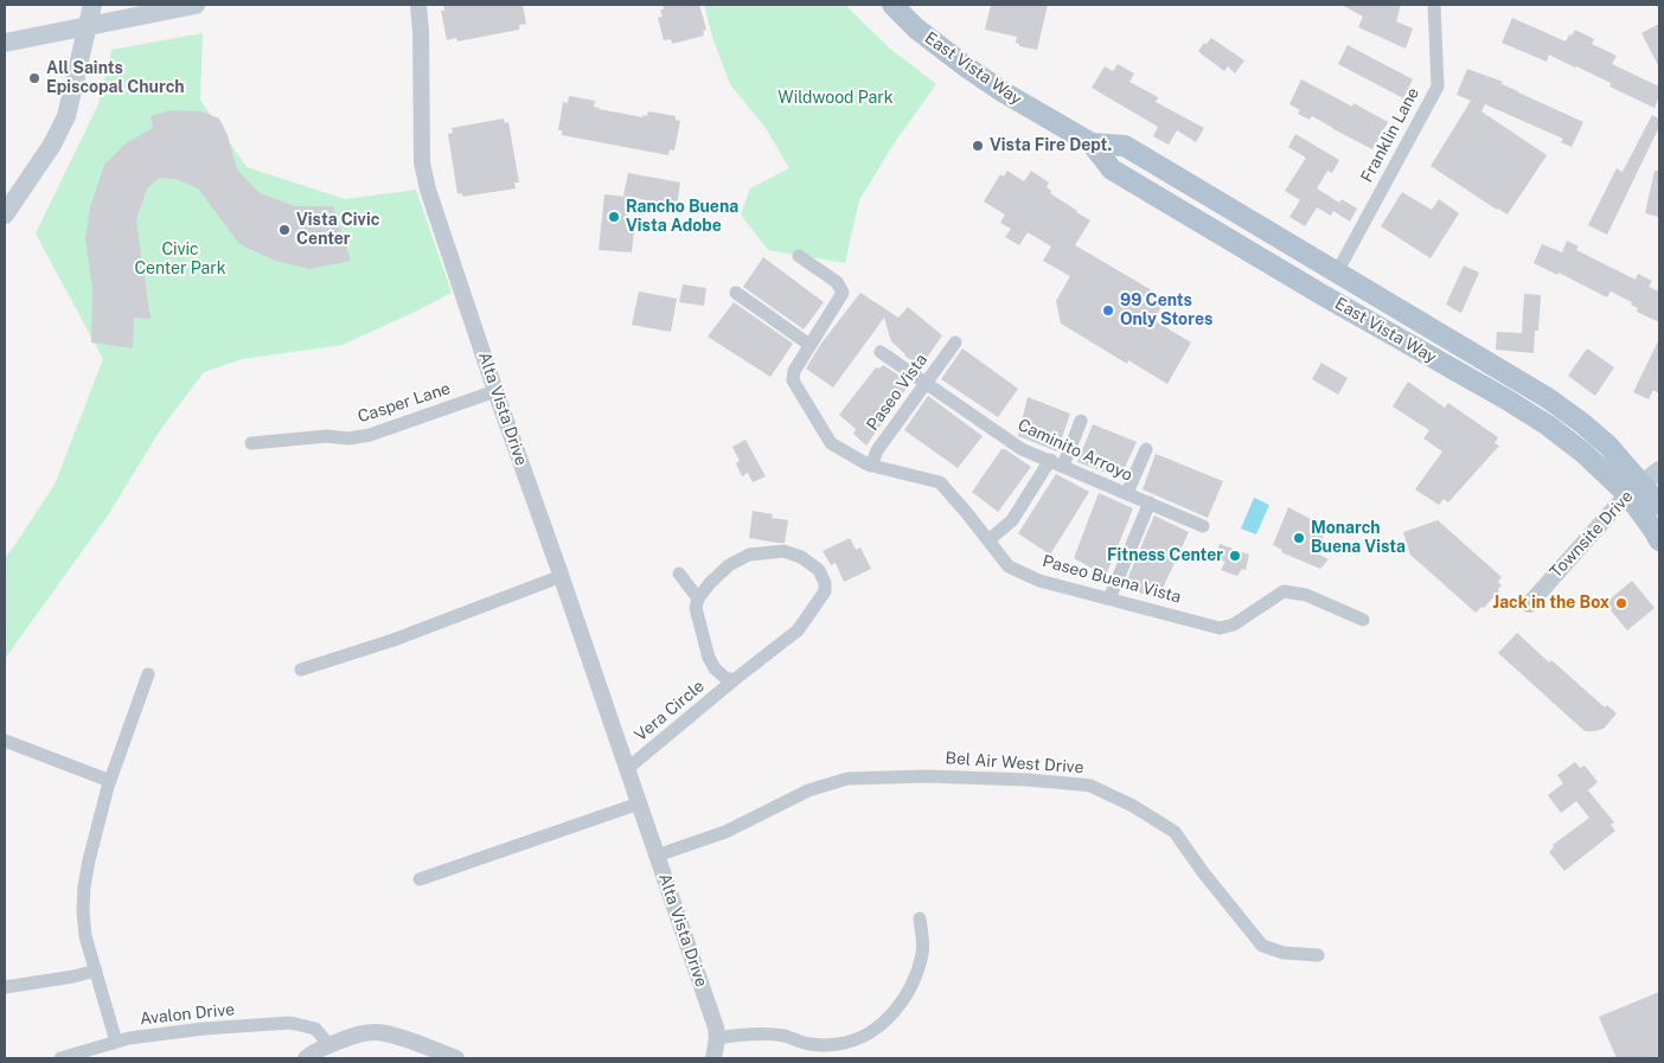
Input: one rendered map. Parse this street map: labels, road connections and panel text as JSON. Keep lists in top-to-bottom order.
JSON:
{
  "streets": {
    "main road": ["East Vista Way", "Townsite Drive"],
    "street": [
      "Franklin Lane",
      "Paseo Vista",
      "Casper Lane",
      "Alta Vista Drive",
      "Caminito Arroyo",
      "Paseo Buena Vista",
      "Vera Circle",
      "Bel Air West Drive",
      "Avalon Drive"
    ]
  },
  "crossings": [
    ["East Vista Way", "Franklin Lane"],
    ["East Vista Way", "Townsite Drive"],
    ["Paseo Vista", "Caminito Arroyo"],
    ["Paseo Vista", "Paseo Buena Vista"],
    ["Casper Lane", "Alta Vista Drive"],
    ["Alta Vista Drive", "Vera Circle"],
    ["Alta Vista Drive", "Bel Air West Drive"]
  ],
  "parks": ["Wildwood Park", "Civic Center Park"],
  "places": [
    "All Saints Episcopal Church",
    "Vista Fire Dept.",
    "Rancho Buena Vista Adobe",
    "Vista Civic Center",
    "99 Cents Only Stores",
    "Monarch Buena Vista",
    "Fitness Center",
    "Jack in the Box"
  ]
}
